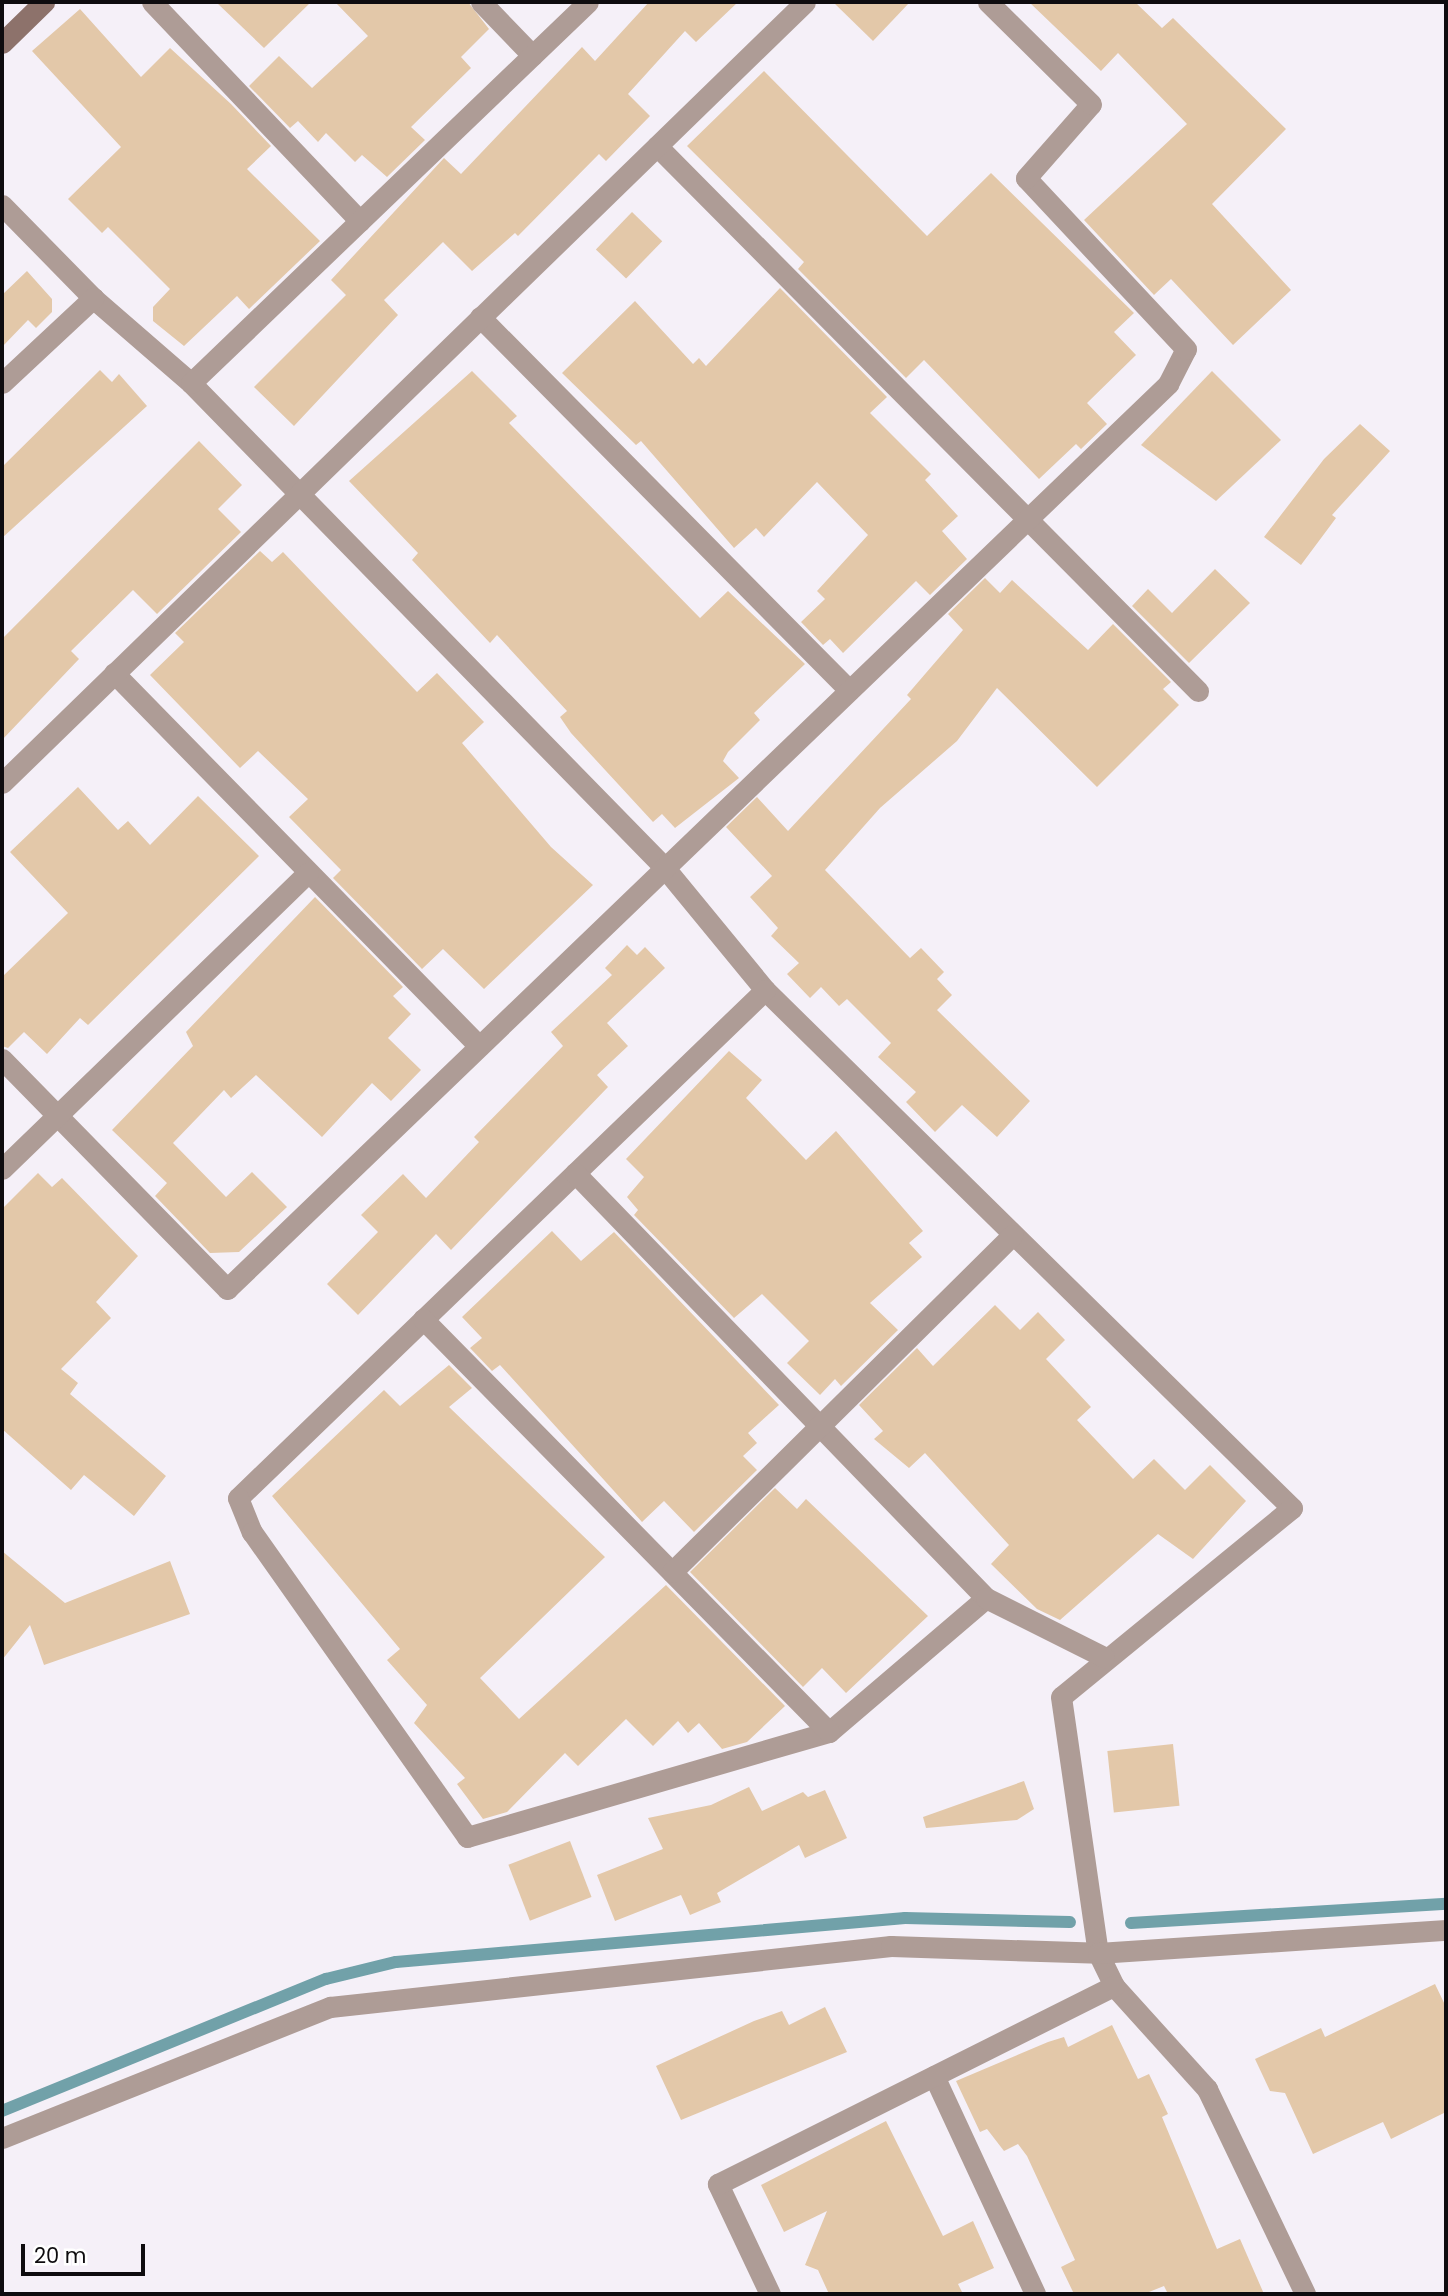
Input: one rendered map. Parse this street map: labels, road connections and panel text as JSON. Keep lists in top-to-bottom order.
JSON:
{
  "scale_bar": "20 m"
}
